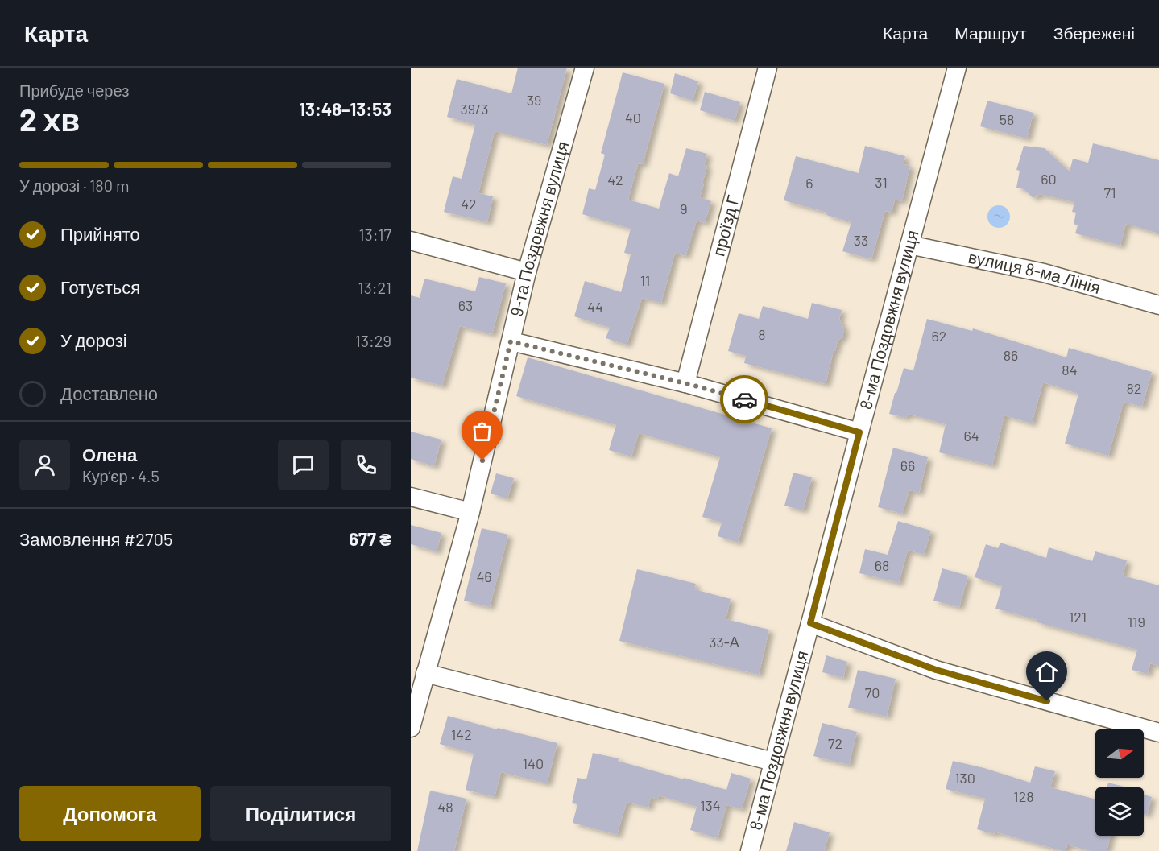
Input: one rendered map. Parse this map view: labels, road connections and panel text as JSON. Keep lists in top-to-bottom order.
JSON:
{
  "streets": {
    "street": [
      "проїзд Г",
      "9-та Поздовжня вулиця",
      "вулиця 8-ма Лінія",
      "8-ма Поздовжня вулиця"
    ]
  },
  "crossings": [
    ["вулиця 8-ма Лінія", "8-ма Поздовжня вулиця"]
  ],
  "house_numbers": [
    "39",
    "39/3",
    "40",
    "58",
    "60",
    "42",
    "31",
    "6",
    "71",
    "42",
    "9",
    "33",
    "11",
    "63",
    "44",
    "8",
    "62",
    "86",
    "84",
    "82",
    "64",
    "66",
    "68",
    "46",
    "121",
    "119",
    "33-А",
    "70",
    "142",
    "72",
    "140",
    "130",
    "128",
    "134",
    "48"
  ],
  "north": "right",
  "page": {
    "header": "Карта",
    "nav": ["Карта", "Маршрут", "Збережені"],
    "heading": ["2 хв", "Прибуде через", "13:48–13:53"],
    "panel": [
      "Олена",
      "Кур’єр · 4.5",
      "Замовлення #2705",
      "677 ₴"
    ],
    "bar": "У дорозі · 180 m",
    "list": [
      ["Прийнято", "13:17"],
      ["Готується", "13:21"],
      ["У дорозі", "13:29"],
      "Доставлено"
    ],
    "buttons": ["Допомога", "Поділитися"]
  }
}
